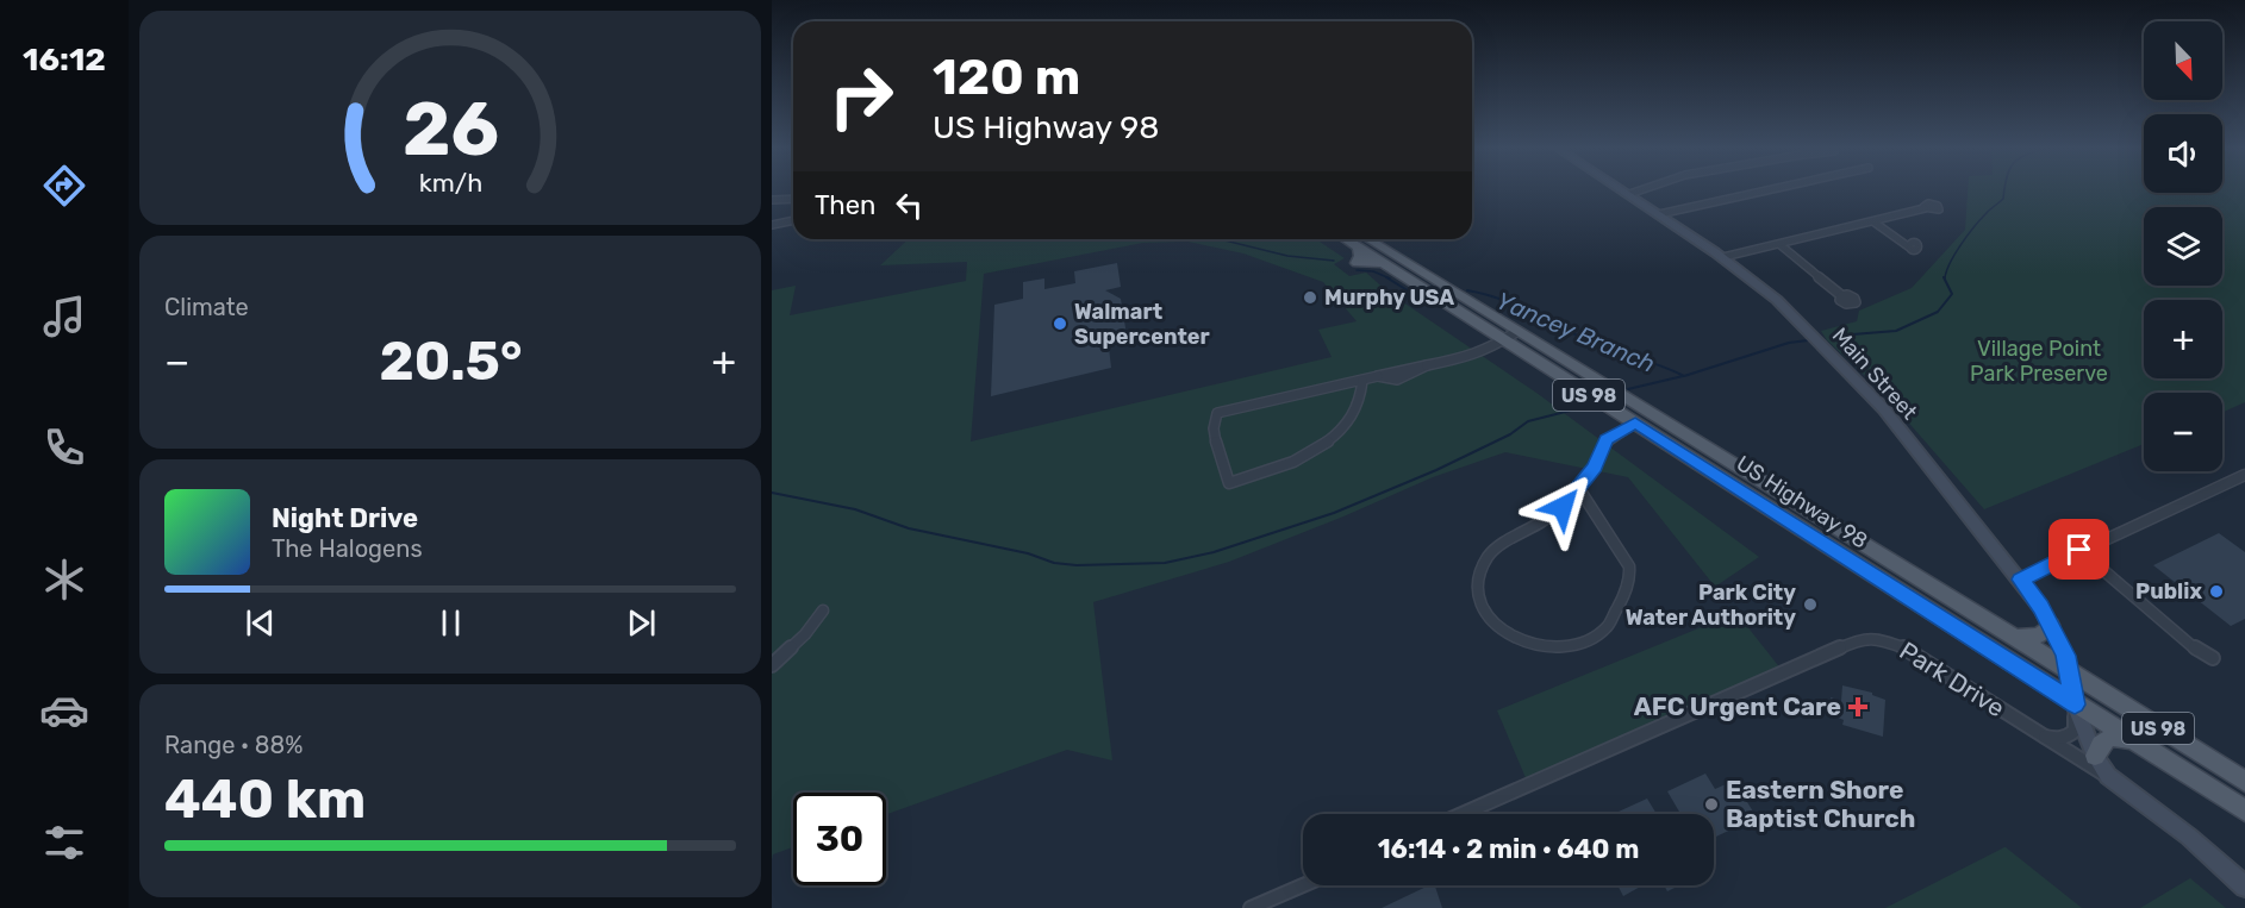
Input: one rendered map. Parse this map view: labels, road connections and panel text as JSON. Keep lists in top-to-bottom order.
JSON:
{
  "streets": {
    "main road": ["Main Street", "US 98", "US Highway 98"],
    "street": ["Park Drive"]
  },
  "crossings": [
    ["Main Street", "US Highway 98"],
    ["Main Street", "Park Drive"]
  ],
  "water": ["Yancey Branch"],
  "parks": ["Village Point Park Preserve"],
  "places": {
    "other": [
      "Murphy USA",
      "Walmart Supercenter",
      "Publix",
      "Park City Water Authority",
      "Eastern Shore Baptist Church"
    ],
    "health": ["AFC Urgent Care"]
  },
  "north": "bottom right",
  "page": {
    "tabs": "16:12",
    "map_buttons": ["+", "−"],
    "turn": ["120 m", "US Highway 98"],
    "then": "Then",
    "tile": [
      "Climate",
      ["Range · 88%", "440 km"]
    ],
    "heat": ["−", "20.5°", "+"],
    "song": ["Night Drive", "The Halogens"],
    "limit": "30",
    "trip": "16:14 · 2 min · 640 m",
    "gauge": ["26", "km/h"]
  }
}
